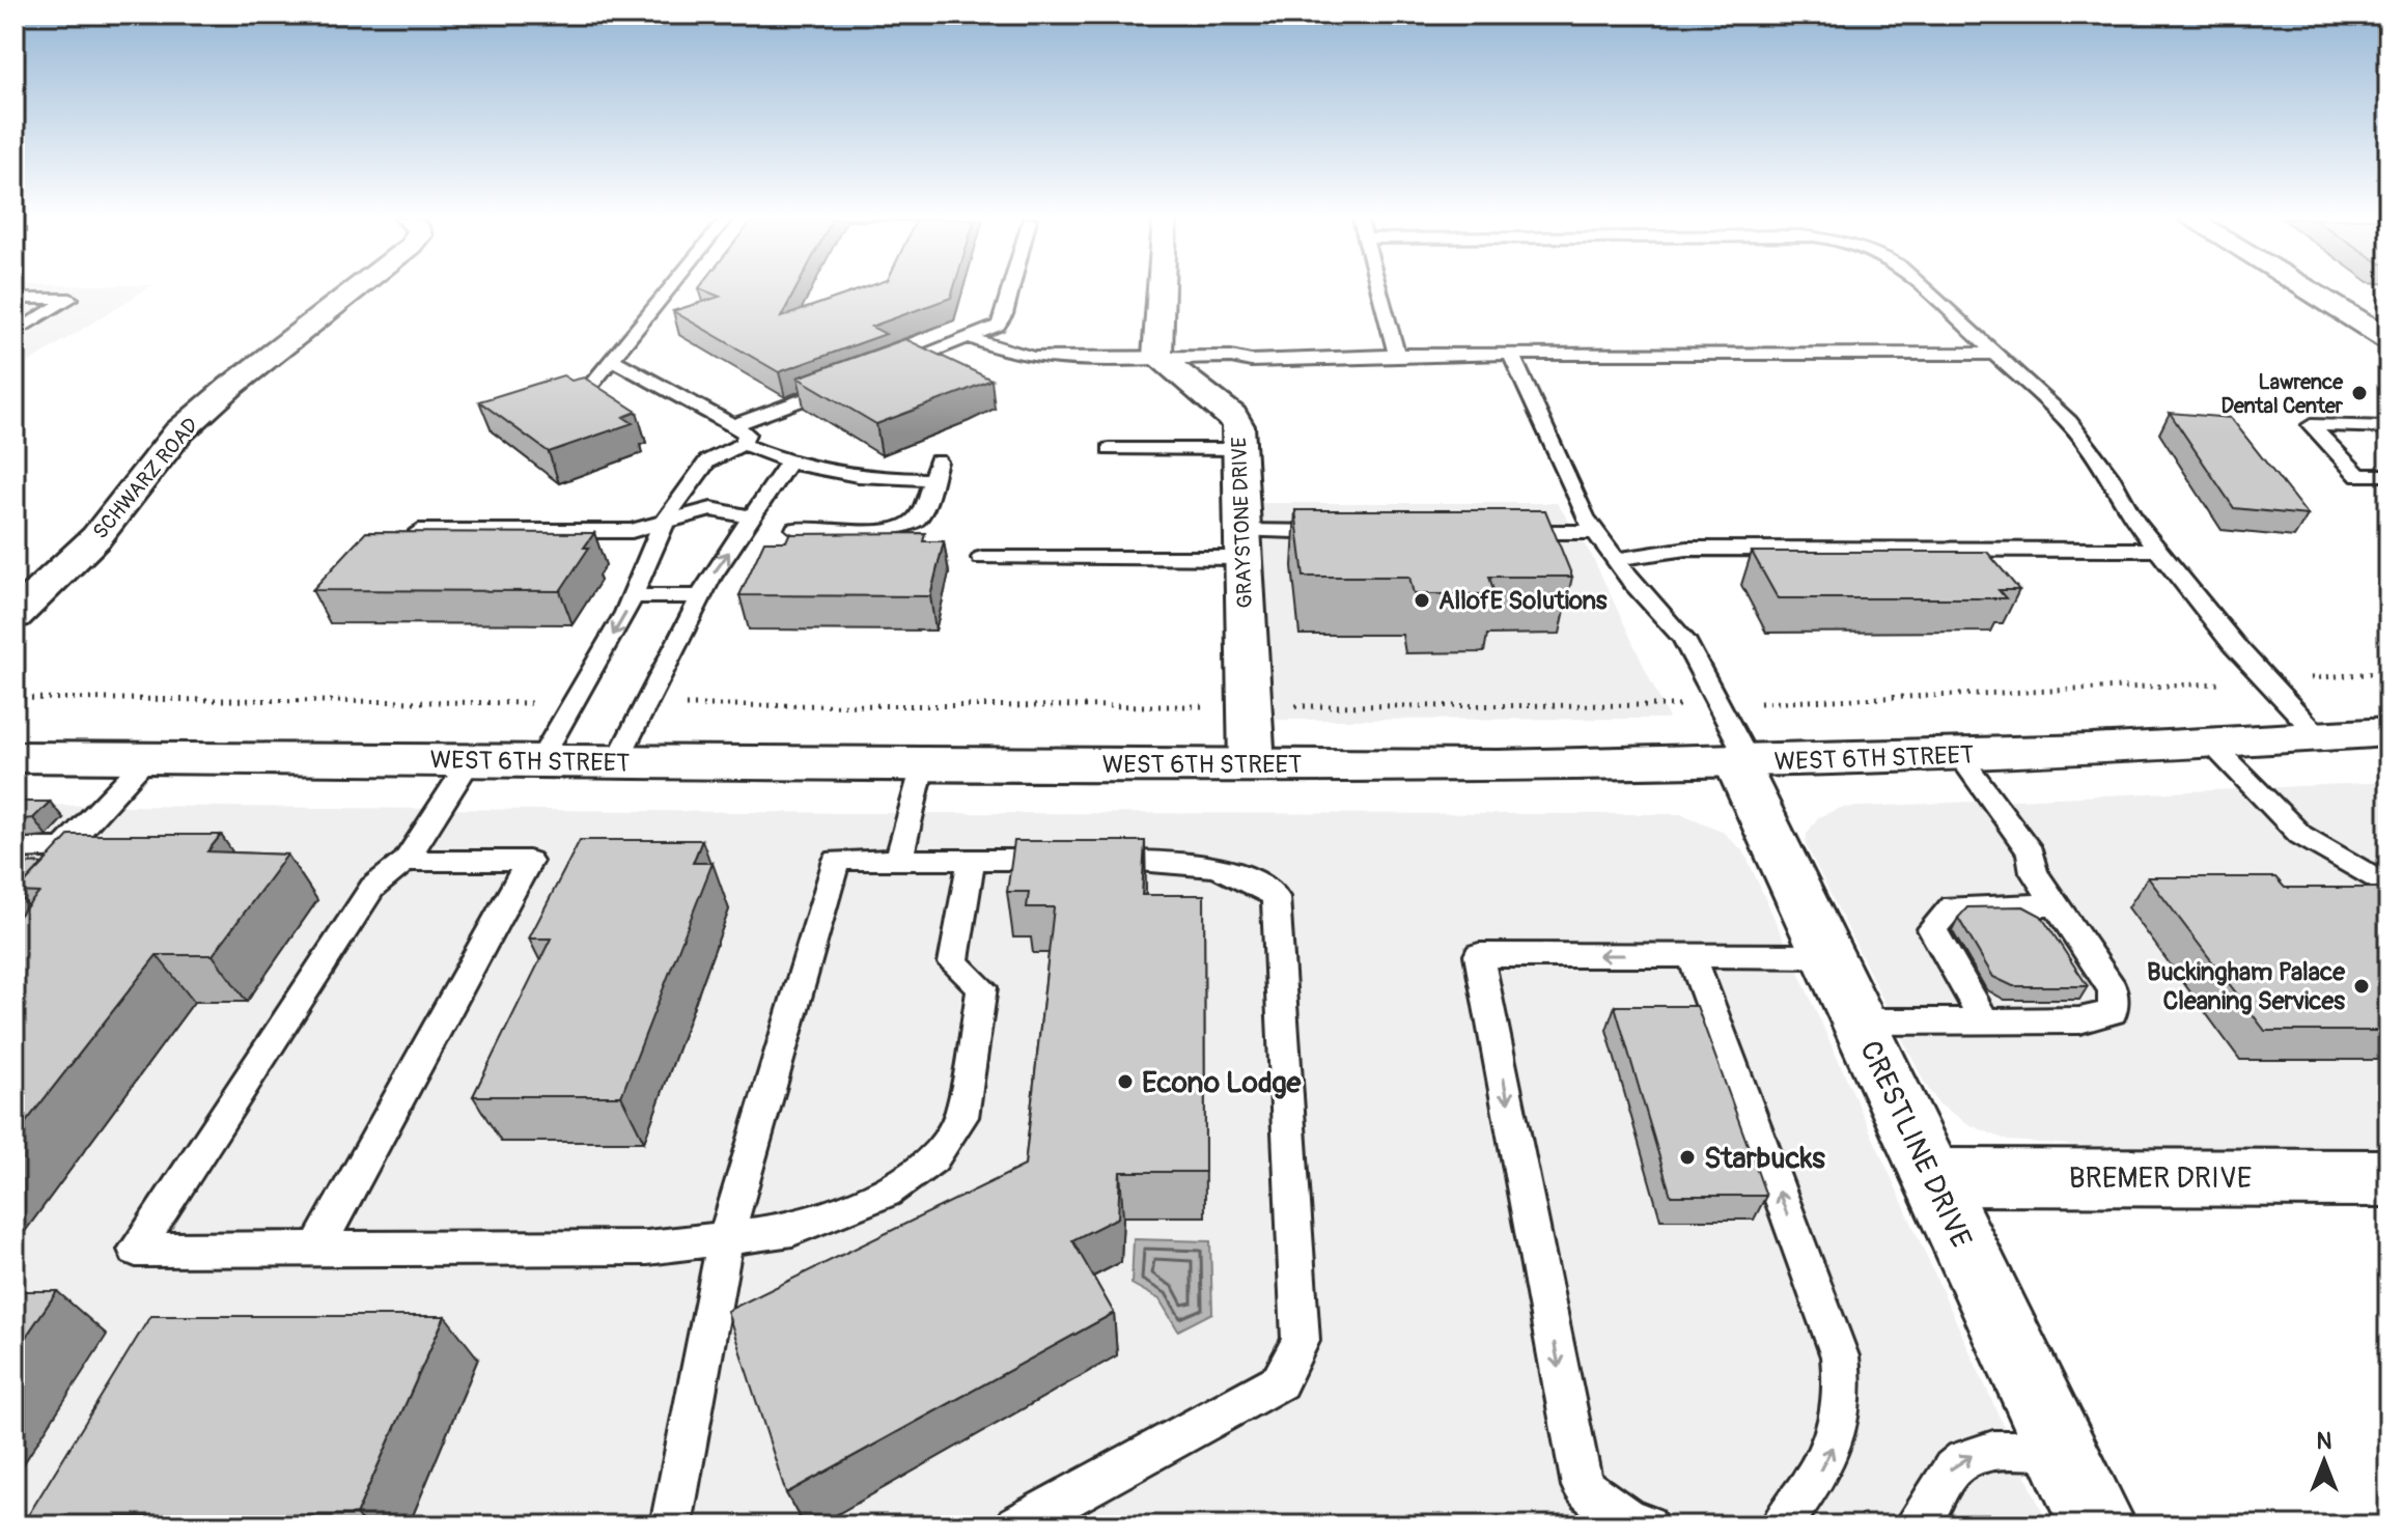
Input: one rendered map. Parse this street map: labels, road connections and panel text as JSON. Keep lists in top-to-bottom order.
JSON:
{
  "streets": {
    "street": [
      "SCHWARZ ROAD",
      "GRAYSTONE DRIVE",
      "WEST 6TH STREET",
      "CRESTLINE DRIVE",
      "BREMER DRIVE"
    ]
  },
  "crossings": [
    ["GRAYSTONE DRIVE", "WEST 6TH STREET"],
    ["WEST 6TH STREET", "CRESTLINE DRIVE"],
    ["CRESTLINE DRIVE", "BREMER DRIVE"]
  ],
  "places": [
    "Lawrence Dental Center",
    "AllofE Solutions",
    "Buckingham Palace Cleaning Services",
    "Econo Lodge",
    "Starbucks"
  ],
  "north": "top"
}
